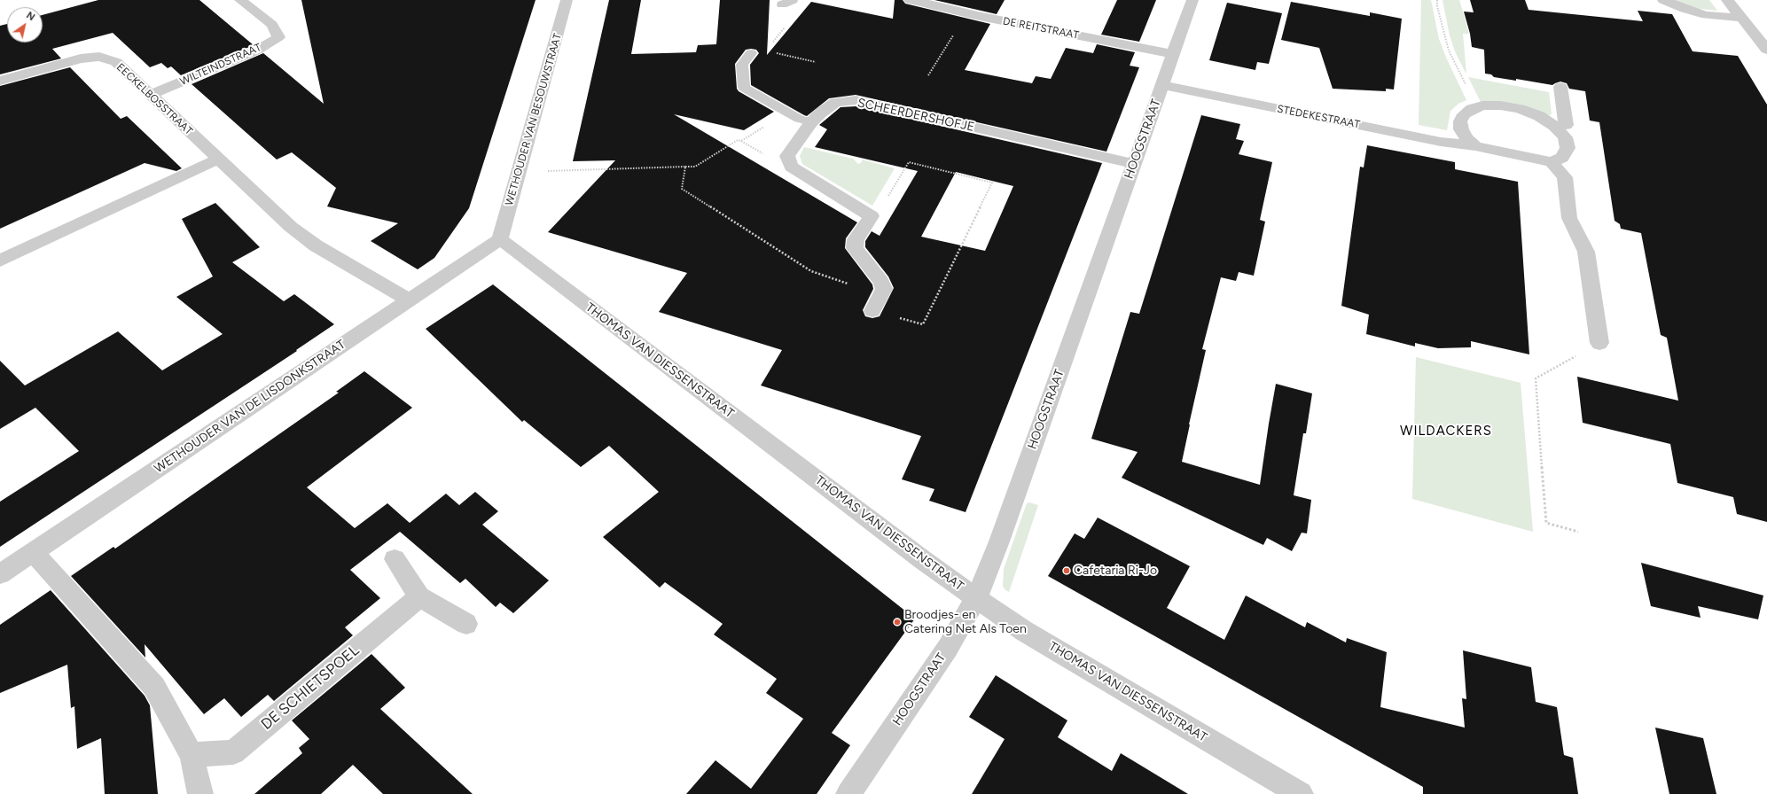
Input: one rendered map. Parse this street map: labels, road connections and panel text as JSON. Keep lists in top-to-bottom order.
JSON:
{
  "streets": {
    "street": [
      "DE REITSTRAAT",
      "WILTEINDSTRAAT",
      "EECKELBOSSTRAAT",
      "SCHEERDERSHOFJE",
      "STEDEKESTRAAT",
      "WETHOUDER VAN BESOUWSTRAAT",
      "HOOGSTRAAT",
      "THOMAS VAN DIESSENSTRAAT",
      "WETHOUDER VAN DE LISDONKSTRAAT",
      "DE SCHIETSPOEL"
    ]
  },
  "crossings": [
    ["DE REITSTRAAT", "HOOGSTRAAT"],
    ["WILTEINDSTRAAT", "EECKELBOSSTRAAT"],
    ["EECKELBOSSTRAAT", "WETHOUDER VAN DE LISDONKSTRAAT"],
    ["SCHEERDERSHOFJE", "HOOGSTRAAT"],
    ["STEDEKESTRAAT", "HOOGSTRAAT"],
    ["WETHOUDER VAN BESOUWSTRAAT", "THOMAS VAN DIESSENSTRAAT"],
    ["WETHOUDER VAN BESOUWSTRAAT", "WETHOUDER VAN DE LISDONKSTRAAT"],
    ["HOOGSTRAAT", "THOMAS VAN DIESSENSTRAAT"],
    ["THOMAS VAN DIESSENSTRAAT", "WETHOUDER VAN DE LISDONKSTRAAT"]
  ],
  "districts": ["WILDACKERS"],
  "places": ["Cafetaria Ri-Jo", "Broodjes- en Catering Net Als Toen"],
  "north": "top right"
}
